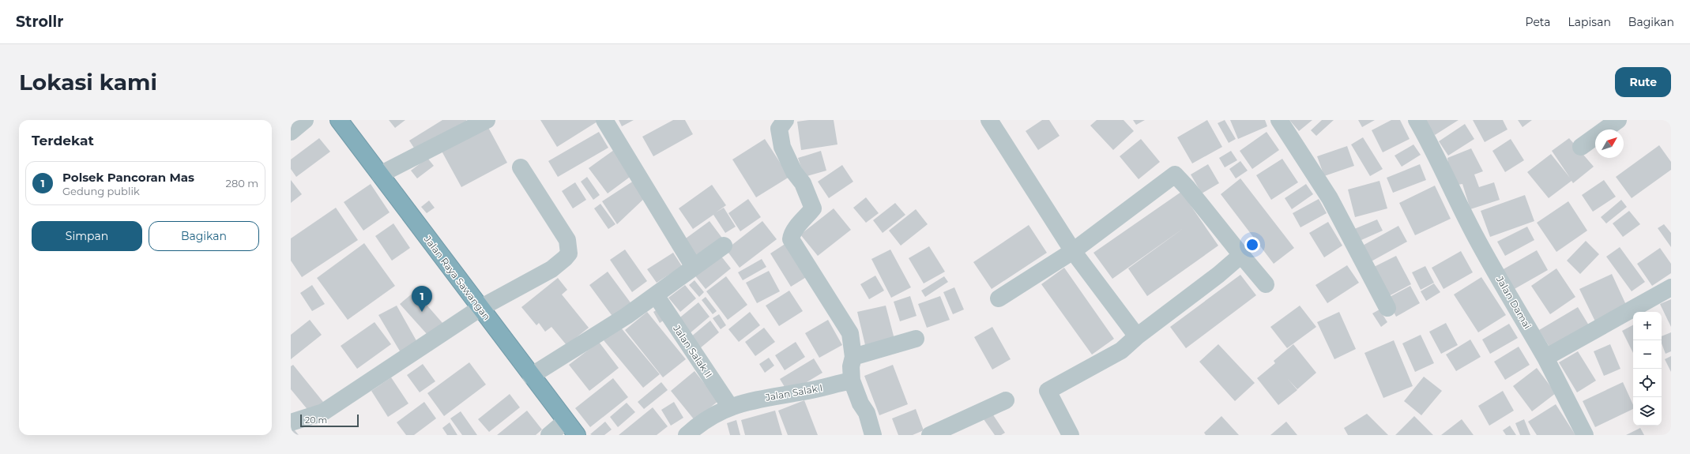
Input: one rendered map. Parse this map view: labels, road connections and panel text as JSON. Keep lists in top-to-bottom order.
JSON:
{
  "streets": {
    "highway": ["Jalan Raya Sawangan"],
    "street": ["Jalan Damai", "Jalan Salak II", "Jalan Salak I"]
  },
  "crossings": [
    ["Jalan Salak II", "Jalan Salak I"]
  ],
  "scale_bar": "20 m",
  "north": "top right",
  "page": {
    "header": "Strollr",
    "nav": ["Peta", "Lapisan", "Bagikan"],
    "buttons": [
      "Rute",
      ["Simpan", "Bagikan"]
    ],
    "title": "Lokasi kami",
    "heading": "Terdekat",
    "list": [
      {
        "mark": "1",
        "name": "Polsek Pancoran Mas",
        "note": "Gedung publik",
        "value": "280 m"
      }
    ],
    "pins": "1",
    "map_buttons": ["+", "−"],
    "scale": "20 m"
  }
}
